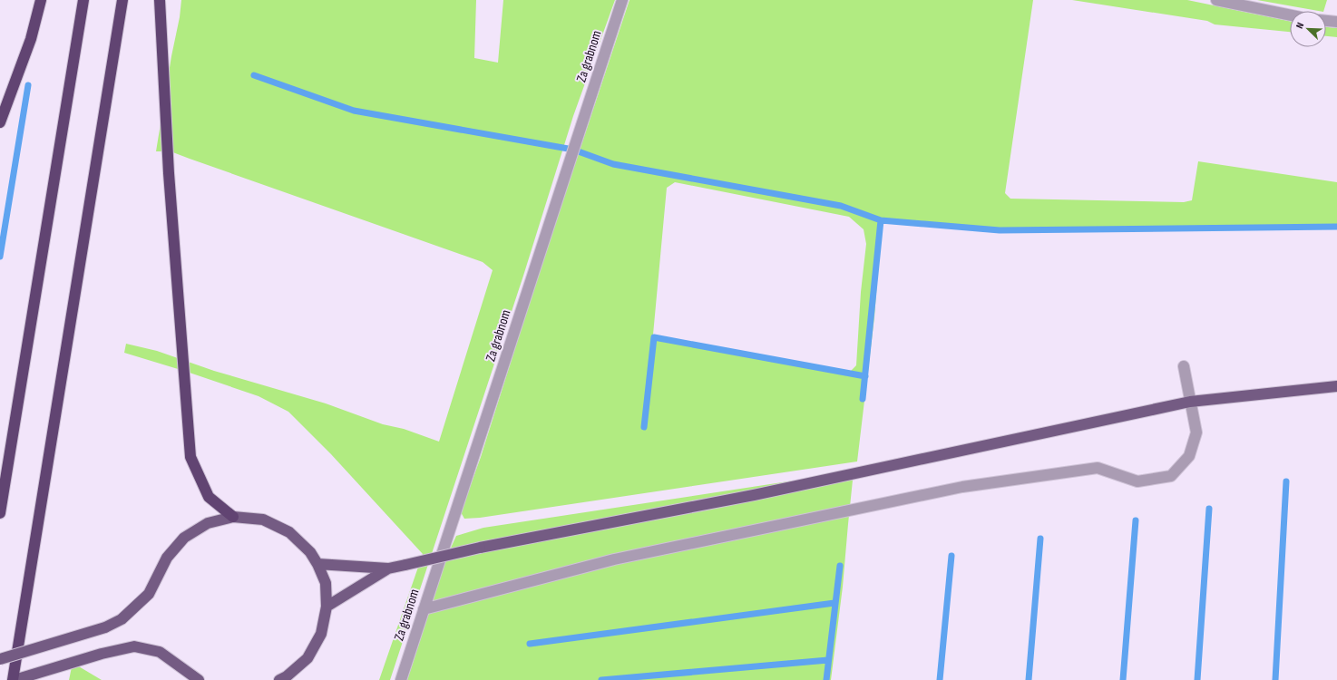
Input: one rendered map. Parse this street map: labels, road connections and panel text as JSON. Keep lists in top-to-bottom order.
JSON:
{
  "streets": {
    "street": ["Za grabnom"]
  },
  "north": "top left"
}
